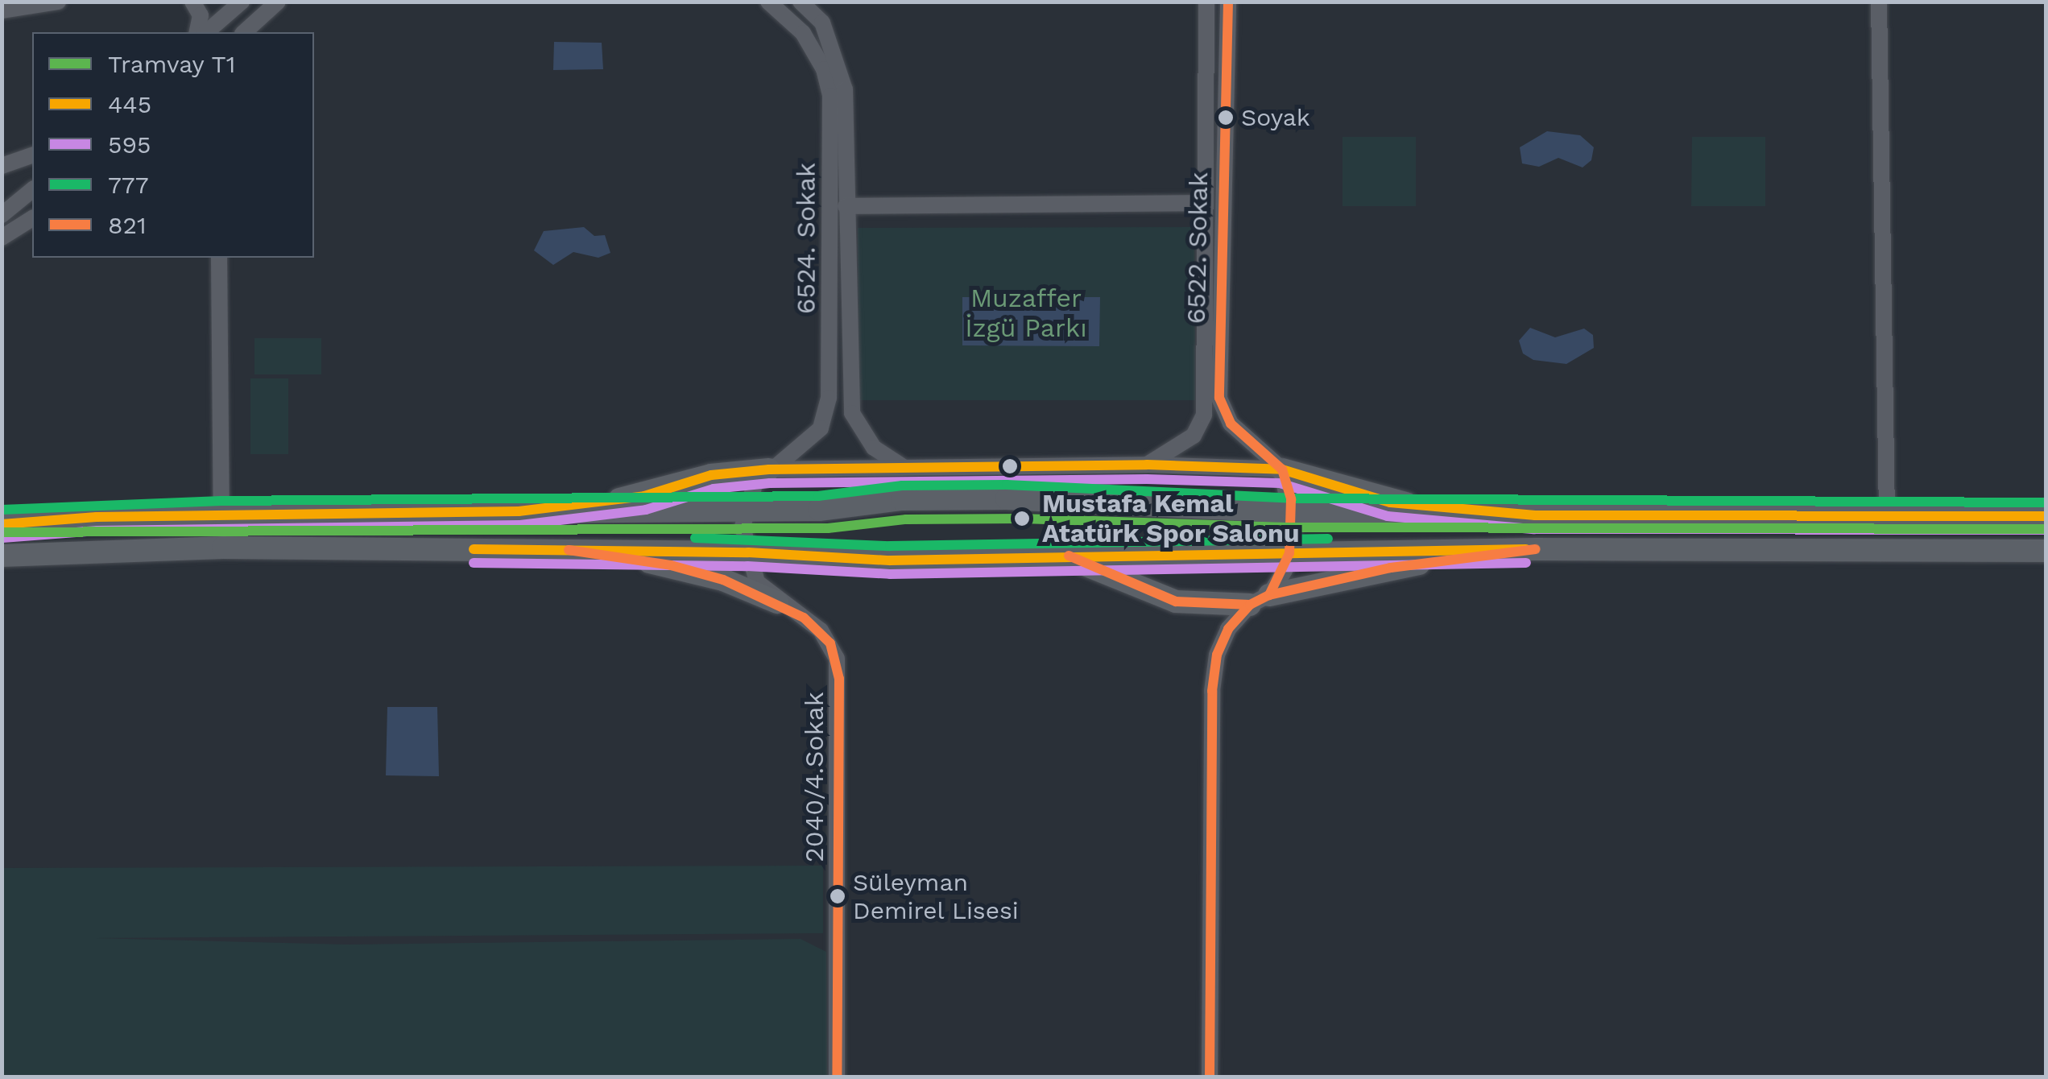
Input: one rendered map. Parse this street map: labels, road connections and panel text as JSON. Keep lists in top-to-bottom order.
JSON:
{
  "streets": {
    "street": ["6524. Sokak", "6522. Sokak", "2040/4.Sokak"]
  },
  "parks": ["Muzaffer İzgü Parkı"],
  "places": ["Soyak", "Mustafa Kemal Atatürk Spor Salonu", "Süleyman Demirel Lisesi"],
  "lines": [
    "transit line 821",
    "transit line 445",
    "transit line 595",
    "transit line 777",
    "tram line T1"
  ],
  "legend": [
    "Tramvay T1",
    "445",
    "595",
    "777",
    "821"
  ]
}
